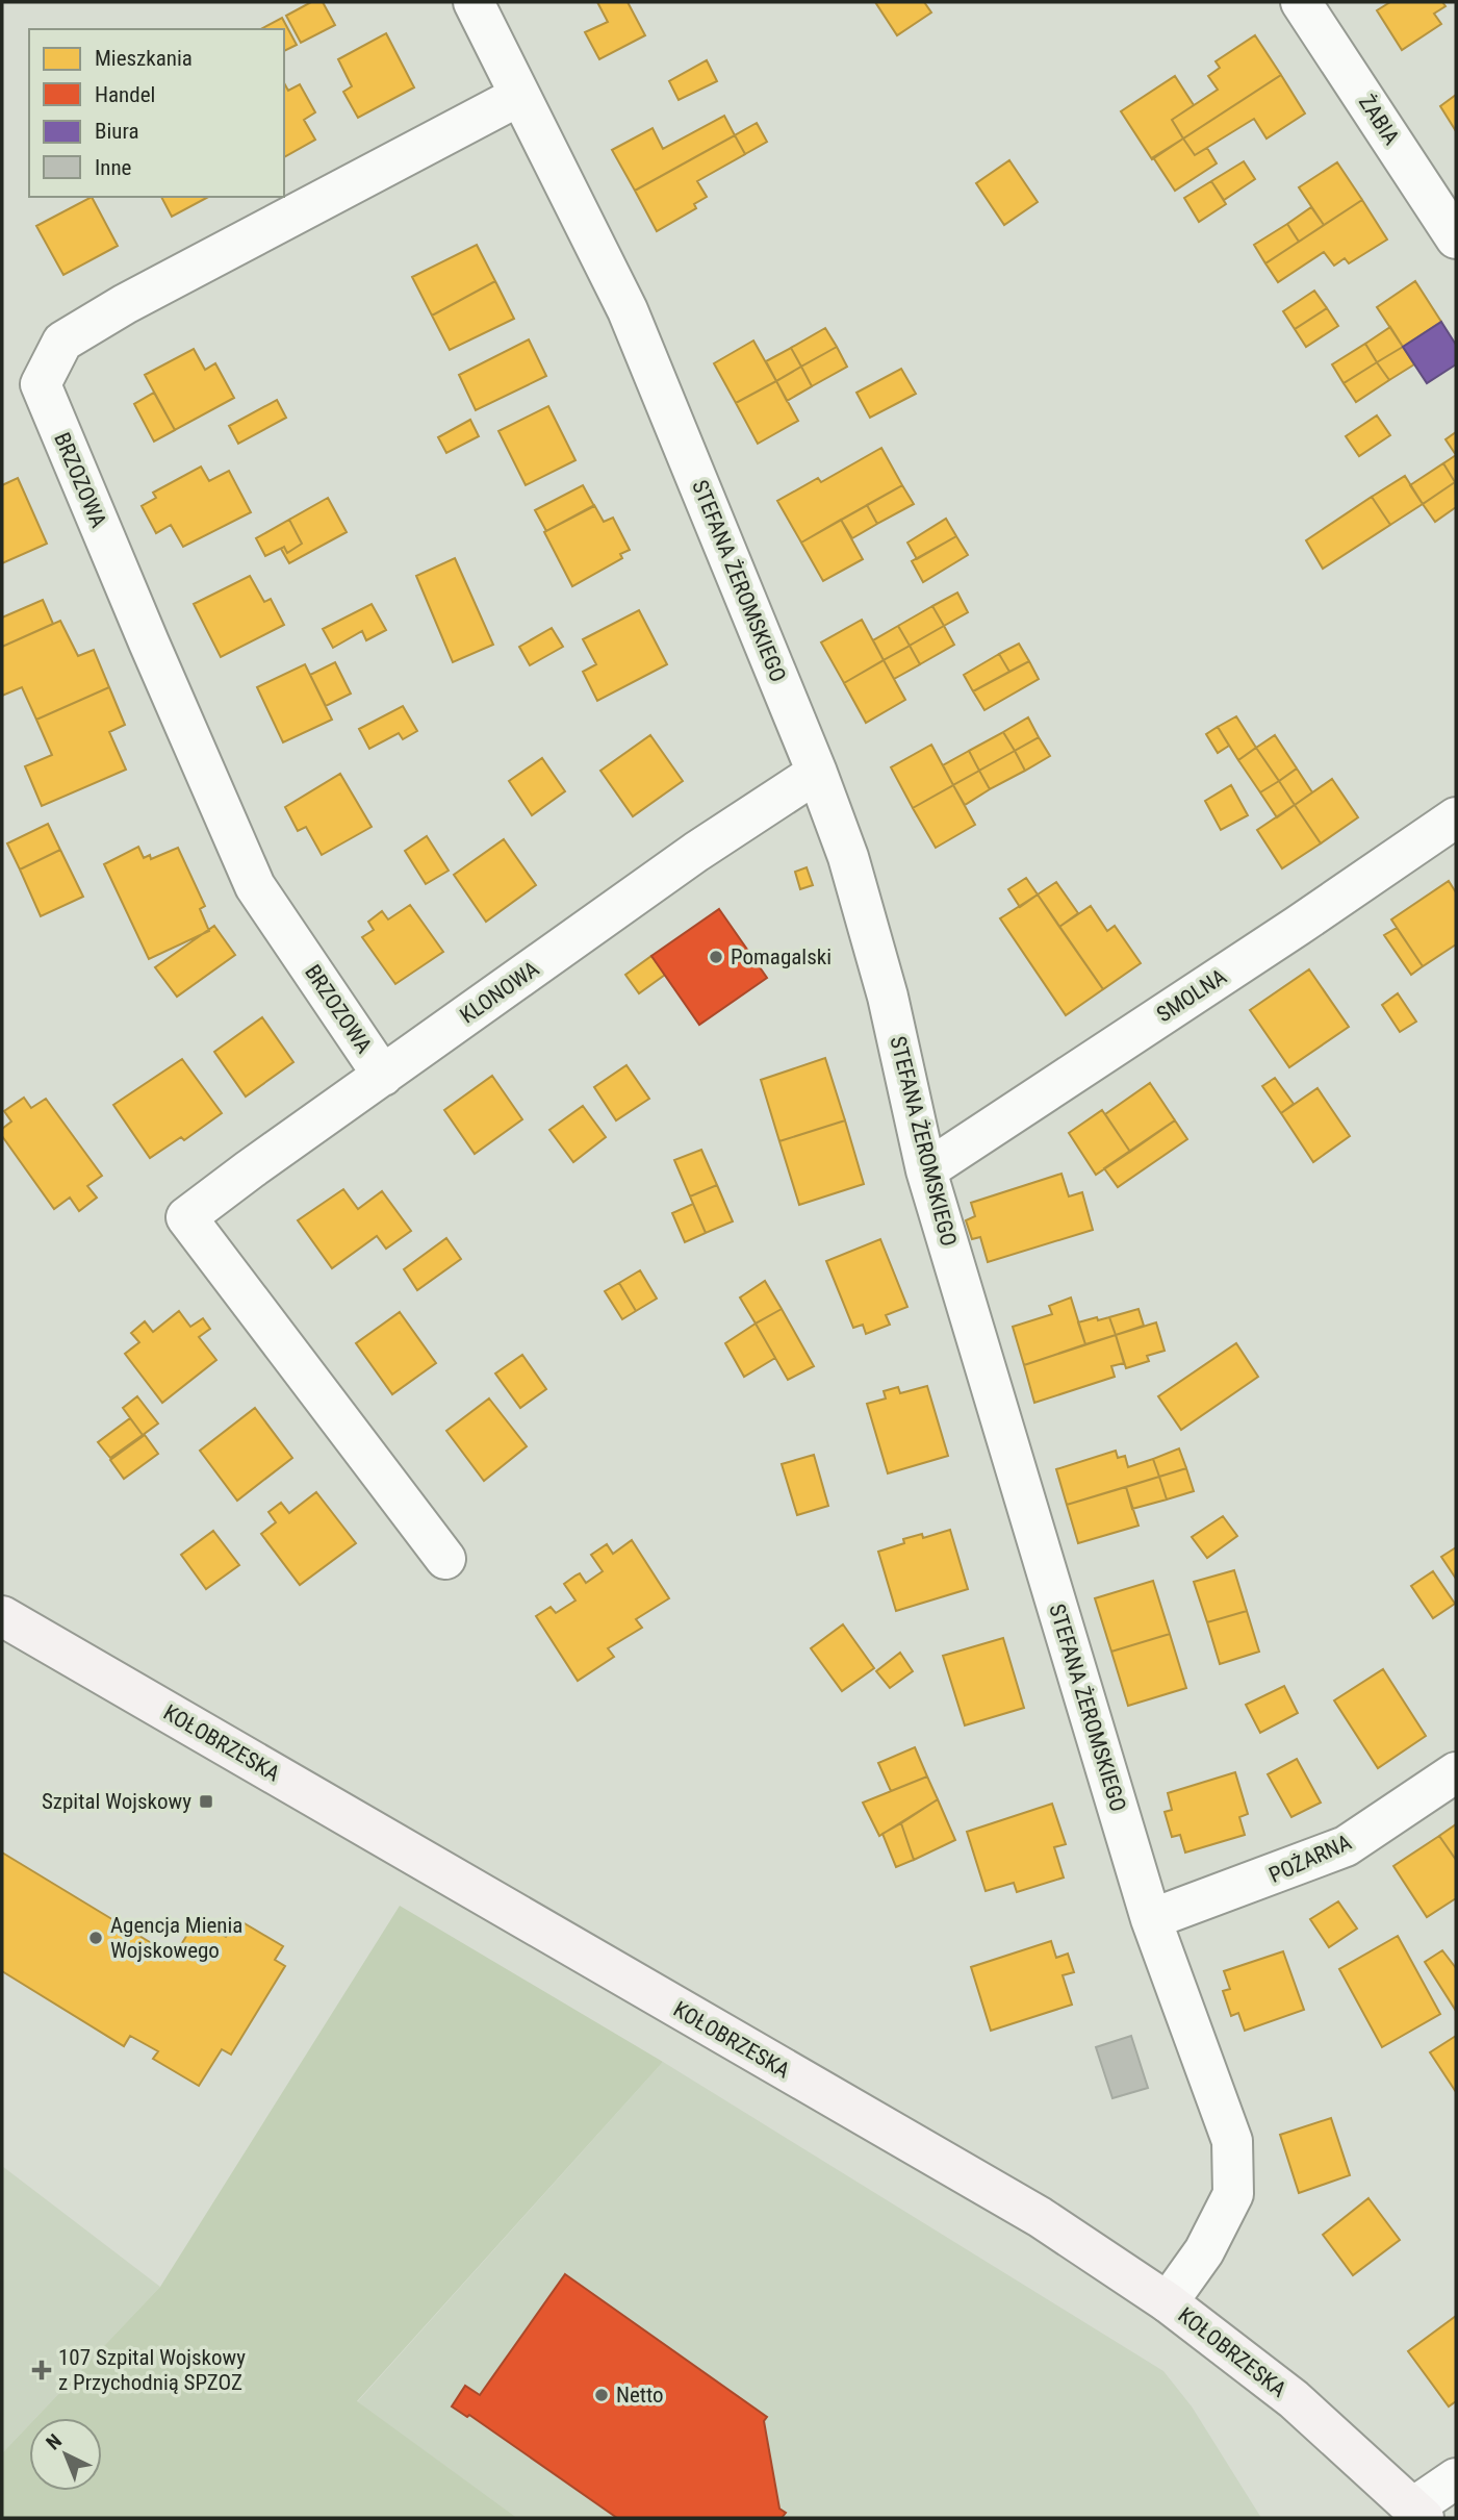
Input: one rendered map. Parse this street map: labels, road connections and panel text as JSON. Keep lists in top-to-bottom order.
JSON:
{
  "streets": {
    "main road": ["KOŁOBRZESKA"],
    "street": [
      "ŻABIA",
      "BRZOZOWA",
      "STEFANA ŻEROMSKIEGO",
      "KLONOWA",
      "SMOLNA",
      "POŻARNA"
    ]
  },
  "crossings": [
    ["BRZOZOWA", "STEFANA ŻEROMSKIEGO"],
    ["BRZOZOWA", "KLONOWA"],
    ["STEFANA ŻEROMSKIEGO", "KLONOWA"],
    ["STEFANA ŻEROMSKIEGO", "SMOLNA"],
    ["STEFANA ŻEROMSKIEGO", "KOŁOBRZESKA"],
    ["STEFANA ŻEROMSKIEGO", "POŻARNA"]
  ],
  "places": {
    "other": ["Pomagalski", "Agencja Mienia Wojskowego", "Netto"],
    "transit": ["Szpital Wojskowy"],
    "health": ["107 Szpital Wojskowy z Przychodnią SPZOZ"]
  },
  "legend": [
    "Mieszkania",
    "Handel",
    "Biura",
    "Inne"
  ],
  "north": "top left"
}
